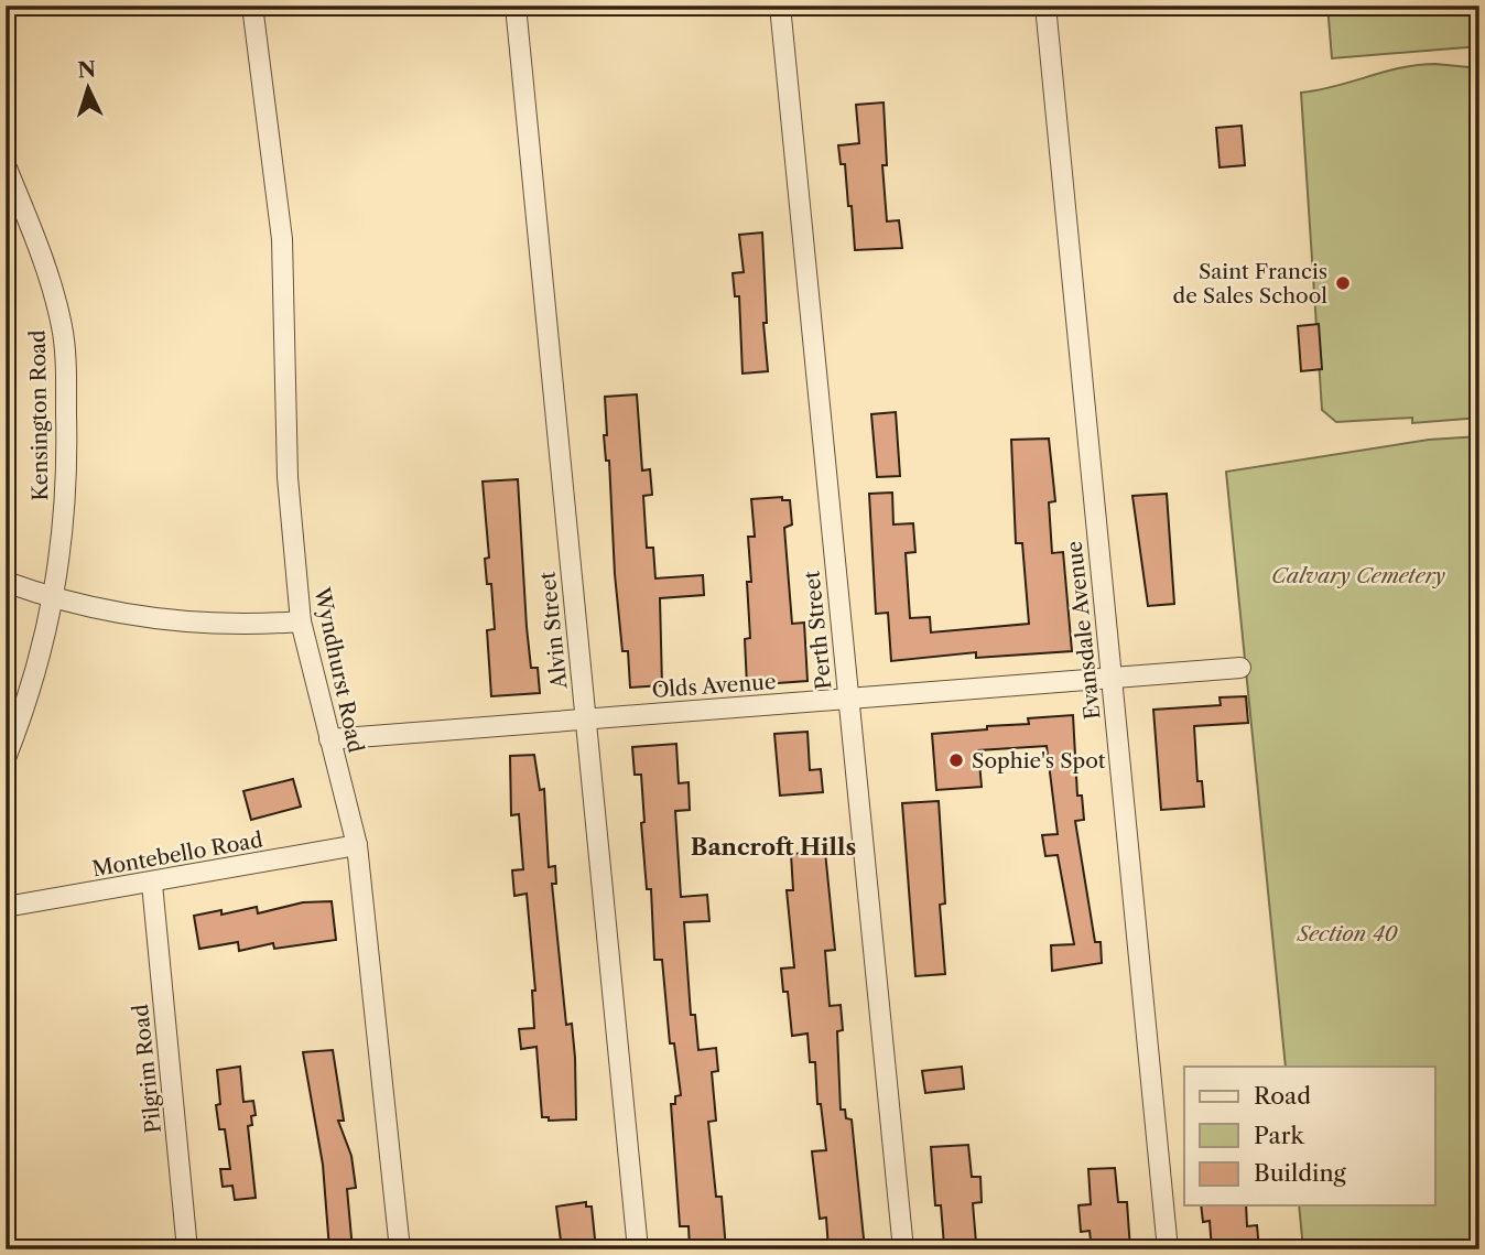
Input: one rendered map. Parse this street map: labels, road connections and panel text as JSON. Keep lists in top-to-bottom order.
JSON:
{
  "streets": {
    "street": [
      "Kensington Road",
      "Alvin Street",
      "Perth Street",
      "Evansdale Avenue",
      "Wyndhurst Road",
      "Olds Avenue",
      "Montebello Road",
      "Pilgrim Road"
    ]
  },
  "crossings": [
    ["Alvin Street", "Olds Avenue"],
    ["Perth Street", "Olds Avenue"],
    ["Evansdale Avenue", "Olds Avenue"],
    ["Wyndhurst Road", "Olds Avenue"],
    ["Wyndhurst Road", "Montebello Road"],
    ["Montebello Road", "Pilgrim Road"]
  ],
  "districts": ["Bancroft Hills"],
  "parks": ["Calvary Cemetery", "Section 40"],
  "places": ["Saint Francis de Sales School", "Sophie's Spot"],
  "legend": ["Road", "Park", "Building"],
  "north": "top"
}
